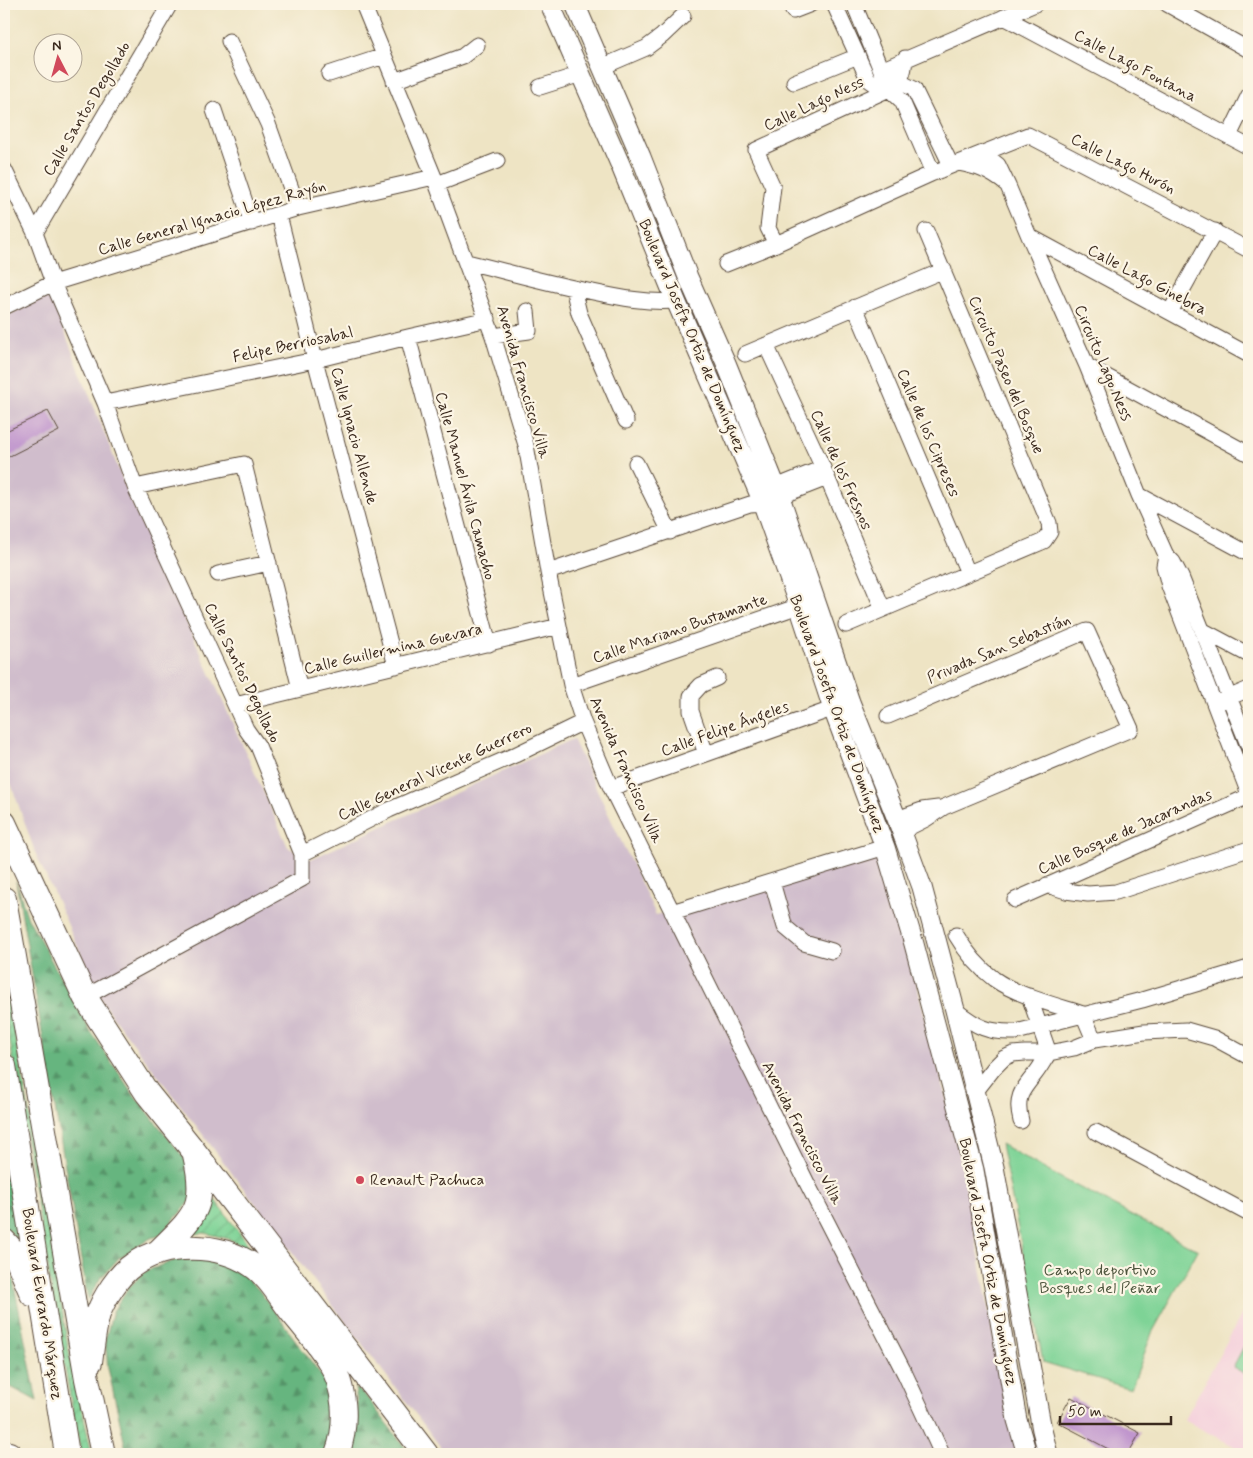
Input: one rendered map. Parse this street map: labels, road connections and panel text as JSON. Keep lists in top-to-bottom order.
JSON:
{
  "streets": {
    "main road": ["Boulevard Everardo Márquez"],
    "street": [
      "Calle Lago Fontana",
      "Calle Lago Ness",
      "Calle Santos Degollado",
      "Calle Lago Hurón",
      "Calle General Ignacio López Rayón",
      "Calle Lago Ginebra",
      "Boulevard Josefa Ortiz de Domínguez",
      "Felipe Berriosabal",
      "Circuito Lago Ness",
      "Circuito Paseo del Bosque",
      "Avenida Francisco Villa",
      "Calle de los Cipreses",
      "Calle Ignacio Allende",
      "Calle de los Fresnos",
      "Calle Manuel Ávila Camacho",
      "Calle Mariano Bustamante",
      "Calle Guillermina Guevara",
      "Privada San Sebastián",
      "Calle Felipe Ángeles",
      "Calle General Vicente Guerrero",
      "Calle Bosque de Jacarandas"
    ]
  },
  "crossings": [
    ["Calle Santos Degollado", "Calle General Ignacio López Rayón"],
    ["Calle Santos Degollado", "Felipe Berriosabal"],
    ["Calle Santos Degollado", "Calle Guillermina Guevara"],
    ["Calle Santos Degollado", "Calle General Vicente Guerrero"],
    ["Calle Lago Hurón", "Circuito Lago Ness"],
    ["Calle General Ignacio López Rayón", "Avenida Francisco Villa"],
    ["Calle General Ignacio López Rayón", "Calle Ignacio Allende"],
    ["Calle Lago Ginebra", "Circuito Lago Ness"],
    ["Boulevard Josefa Ortiz de Domínguez", "Calle Mariano Bustamante"],
    ["Boulevard Josefa Ortiz de Domínguez", "Privada San Sebastián"],
    ["Boulevard Josefa Ortiz de Domínguez", "Calle Felipe Ángeles"],
    ["Felipe Berriosabal", "Avenida Francisco Villa"],
    ["Felipe Berriosabal", "Calle Ignacio Allende"],
    ["Felipe Berriosabal", "Calle Manuel Ávila Camacho"],
    ["Circuito Lago Ness", "Calle Bosque de Jacarandas"],
    ["Circuito Paseo del Bosque", "Calle de los Cipreses"],
    ["Avenida Francisco Villa", "Calle Mariano Bustamante"],
    ["Avenida Francisco Villa", "Calle Guillermina Guevara"],
    ["Avenida Francisco Villa", "Calle Felipe Ángeles"],
    ["Avenida Francisco Villa", "Calle General Vicente Guerrero"],
    ["Calle Ignacio Allende", "Calle Guillermina Guevara"],
    ["Calle Manuel Ávila Camacho", "Calle Guillermina Guevara"]
  ],
  "parks": ["Campo deportivo Bosques del Peñar"],
  "places": ["Renault Pachuca"],
  "scale_bar": "50 m",
  "north": "top"
}
